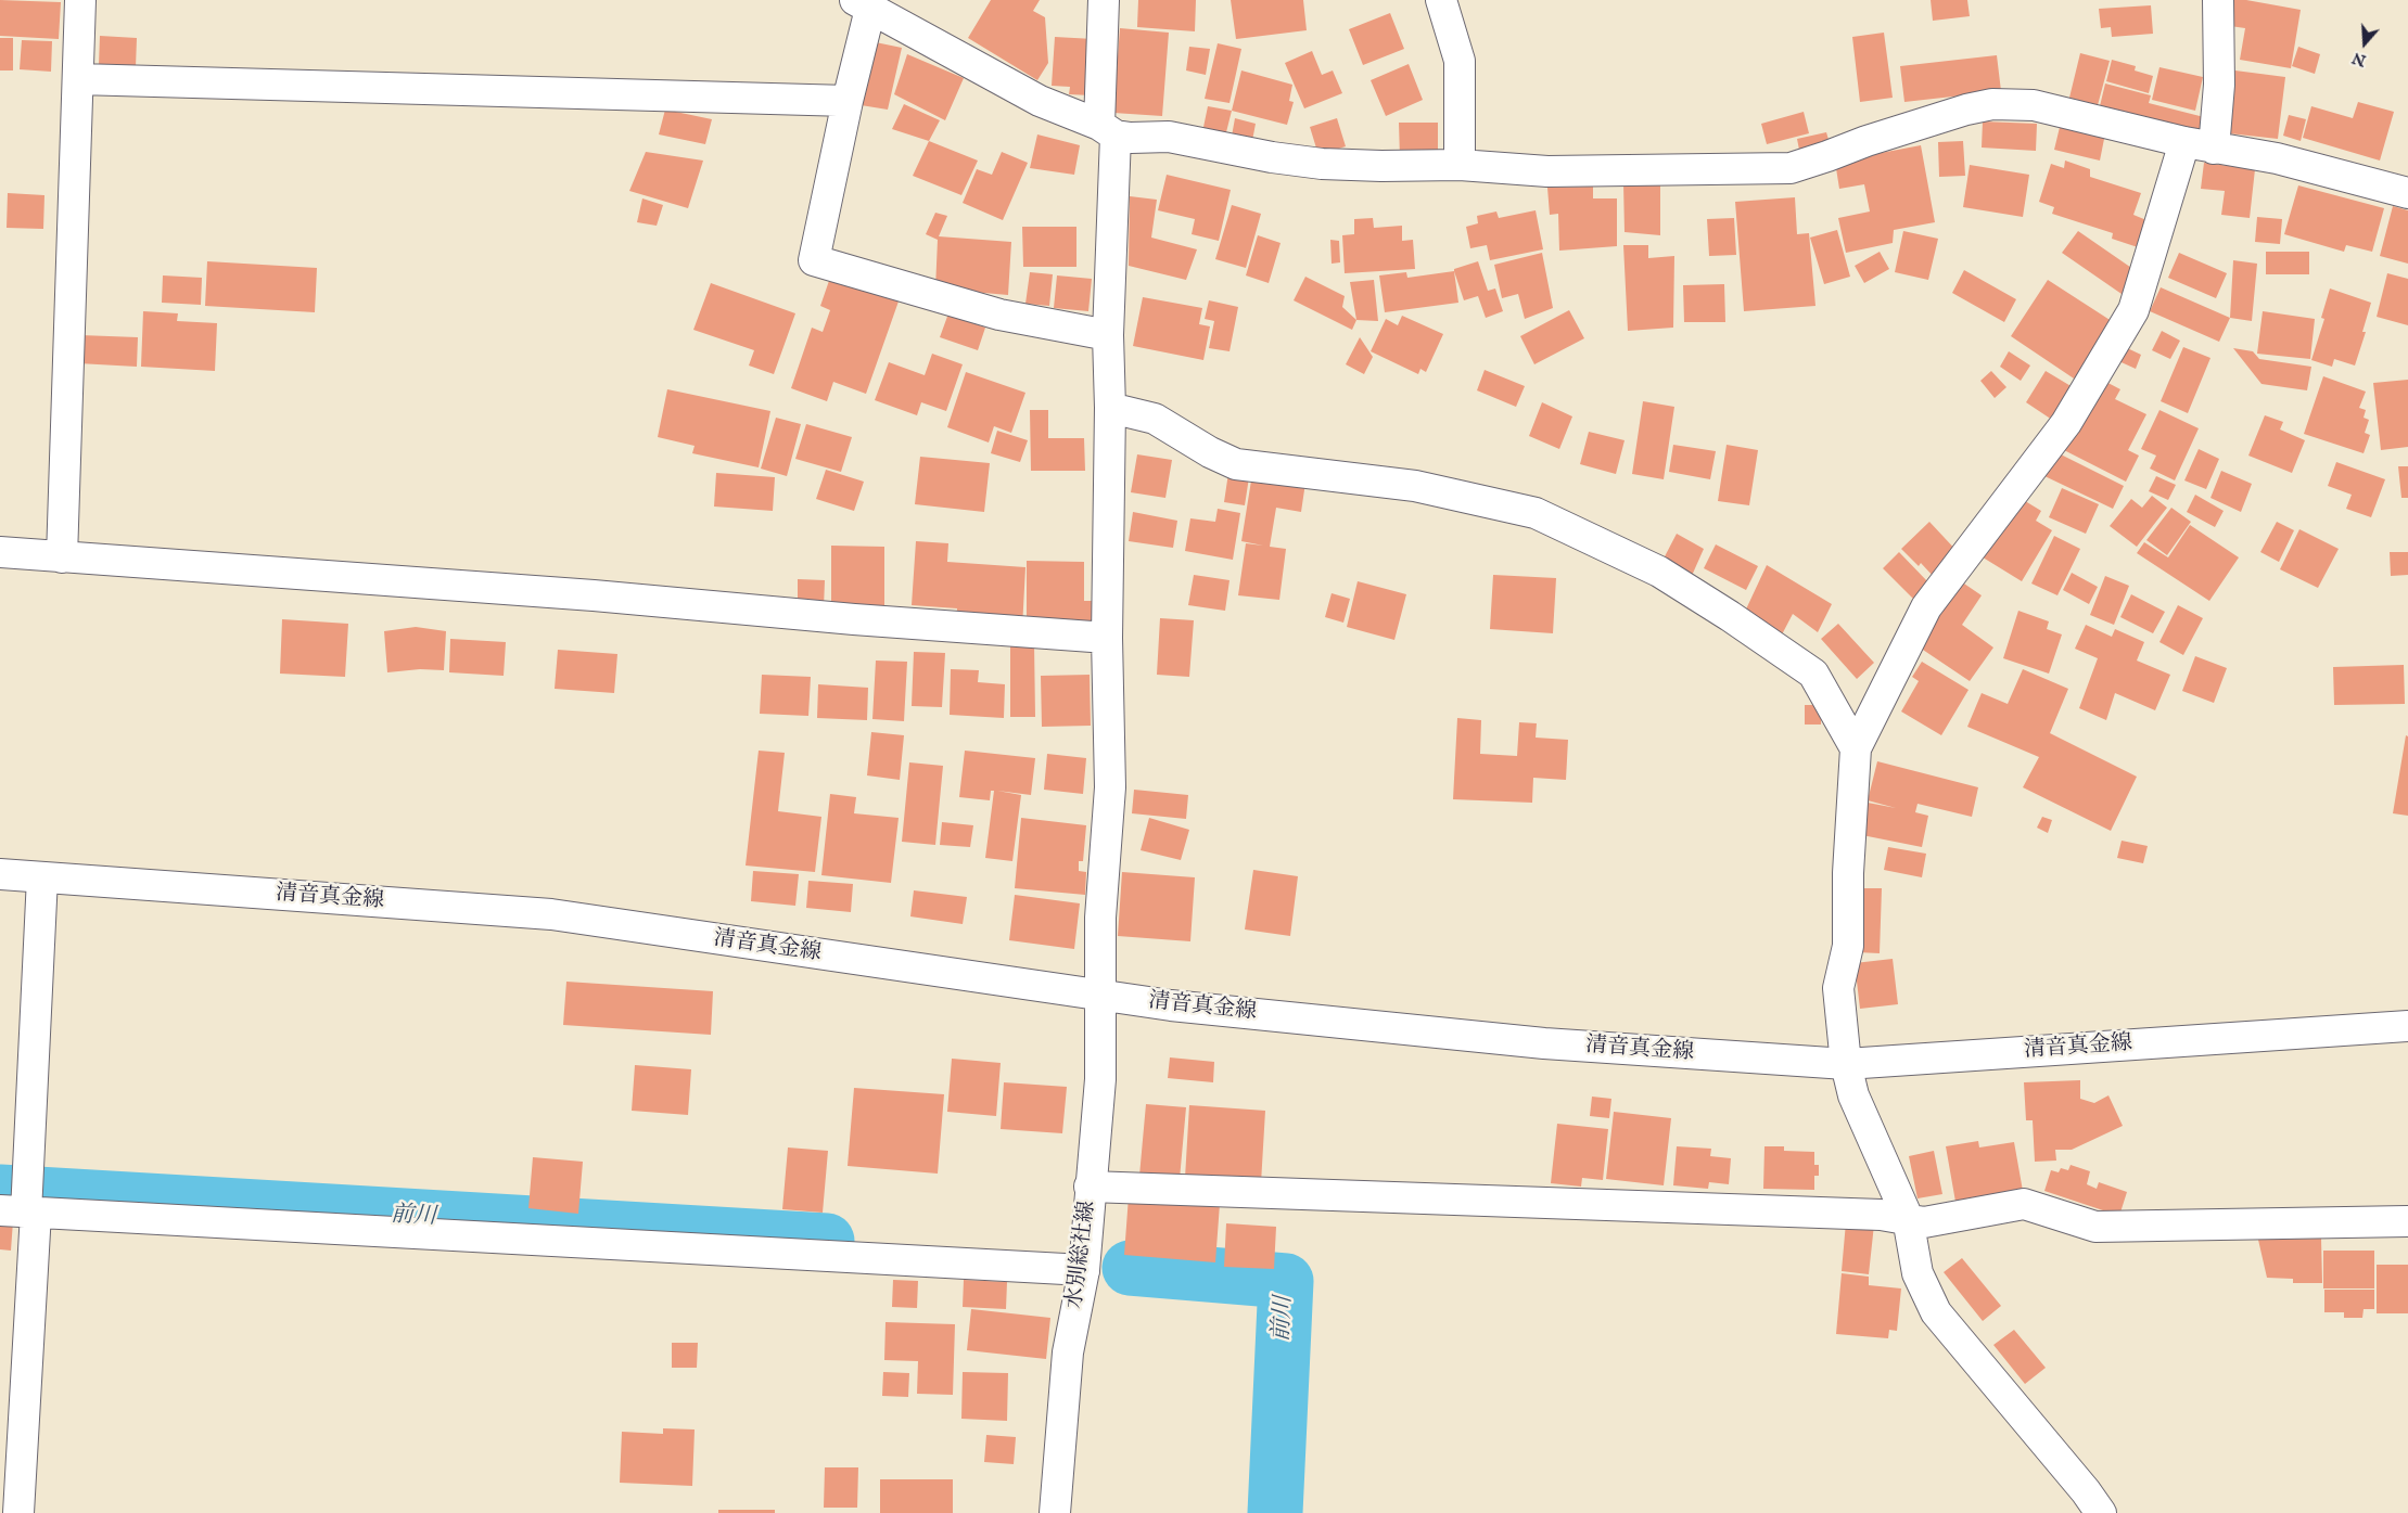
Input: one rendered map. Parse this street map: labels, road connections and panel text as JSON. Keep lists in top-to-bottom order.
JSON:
{
  "streets": {
    "street": ["清音真金線", "水別総社線"]
  },
  "crossings": [
    ["清音真金線", "水別総社線"]
  ],
  "water": ["前川"],
  "north": "bottom"
}
